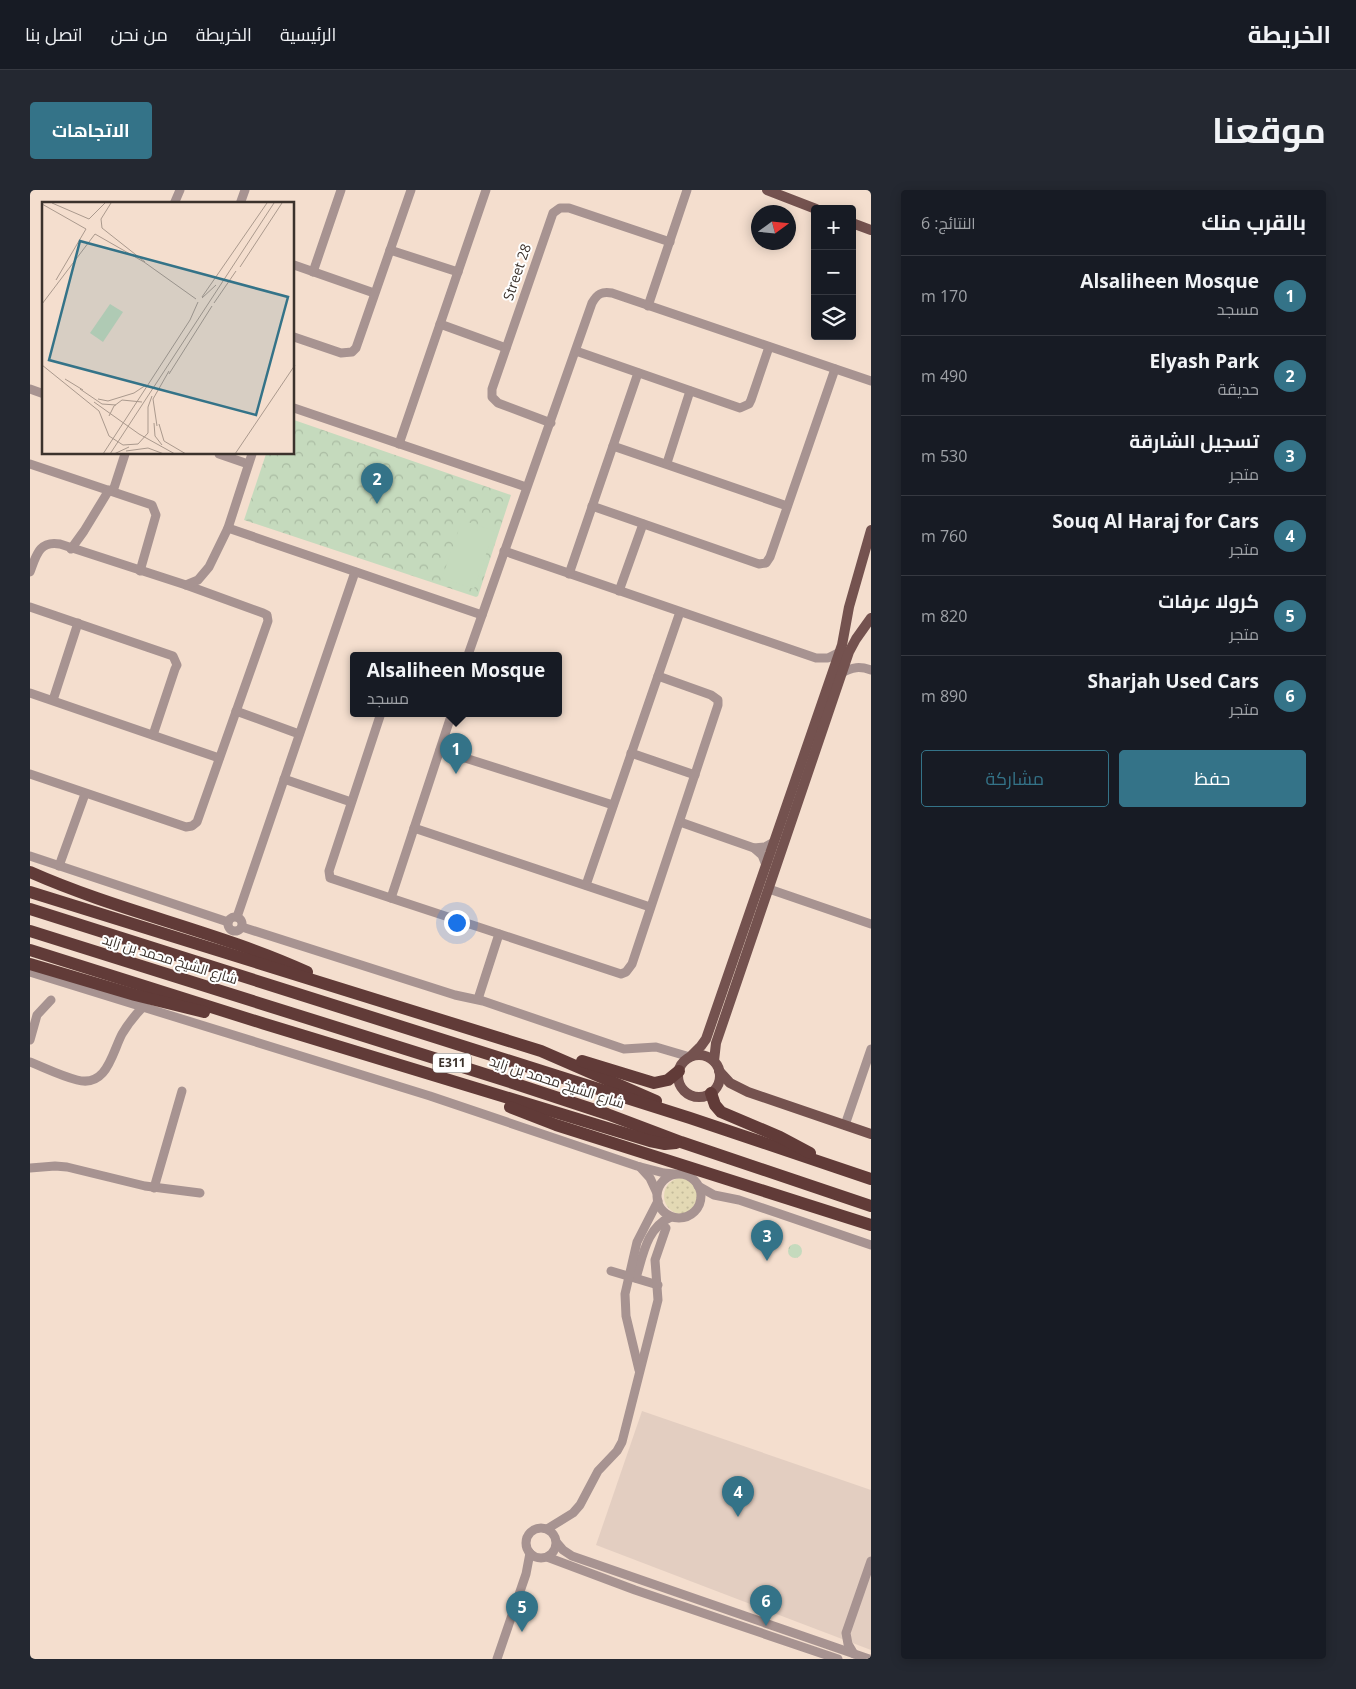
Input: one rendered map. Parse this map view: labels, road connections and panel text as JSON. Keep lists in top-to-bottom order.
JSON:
{
  "streets": {
    "highway": ["شارع الشيخ محمد بن زايد", "E311"],
    "street": ["Street 28"]
  },
  "north": "right",
  "page": {
    "header": "الخريطة",
    "nav": [
      "الرئيسية",
      "الخريطة",
      "من نحن",
      "اتصل بنا"
    ],
    "title": "موقعنا",
    "buttons": [
      "الاتجاهات",
      ["حفظ", "مشاركة"]
    ],
    "heading": ["بالقرب منك", "النتائج: 6"],
    "map_buttons": ["+", "−"],
    "list": [
      {
        "mark": "1",
        "name": "Alsaliheen Mosque",
        "note": "مسجد",
        "value": "170 m"
      },
      {
        "mark": "2",
        "name": "Elyash Park",
        "note": "حديقة",
        "value": "490 m"
      },
      {
        "mark": "3",
        "name": "تسجيل الشارقة",
        "note": "متجر",
        "value": "530 m"
      },
      {
        "mark": "4",
        "name": "Souq Al Haraj for Cars",
        "note": "متجر",
        "value": "760 m"
      },
      {
        "mark": "5",
        "name": "كرولا عرفات",
        "note": "متجر",
        "value": "820 m"
      },
      {
        "mark": "6",
        "name": "Sharjah Used Cars",
        "note": "متجر",
        "value": "890 m"
      }
    ],
    "pins": [
      "2",
      "1",
      "3",
      "4",
      "6",
      "5"
    ],
    "popup": ["Alsaliheen Mosque", "مسجد"]
  }
}
